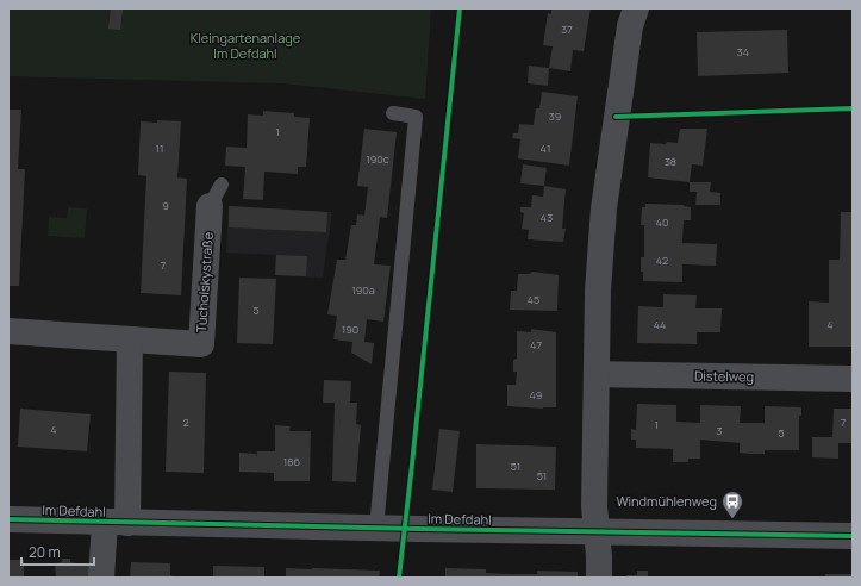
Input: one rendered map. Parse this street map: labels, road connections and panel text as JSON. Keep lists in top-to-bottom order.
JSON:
{
  "streets": {
    "street": ["Tucholskystraße", "Distelweg", "Im Defdahl"]
  },
  "parks": ["Kleingartenanlage Im Defdahl"],
  "places": {
    "bus stop": ["Windmühlenweg"]
  },
  "house_numbers": [
    "37",
    "34",
    "39",
    "1",
    "11",
    "41",
    "190c",
    "38",
    "9",
    "43",
    "40",
    "42",
    "7",
    "190a",
    "45",
    "5",
    "44",
    "4",
    "190",
    "47",
    "49",
    "2",
    "7",
    "1",
    "4",
    "3",
    "5",
    "186",
    "51",
    "51"
  ],
  "scale_bar": "20 m"
}
